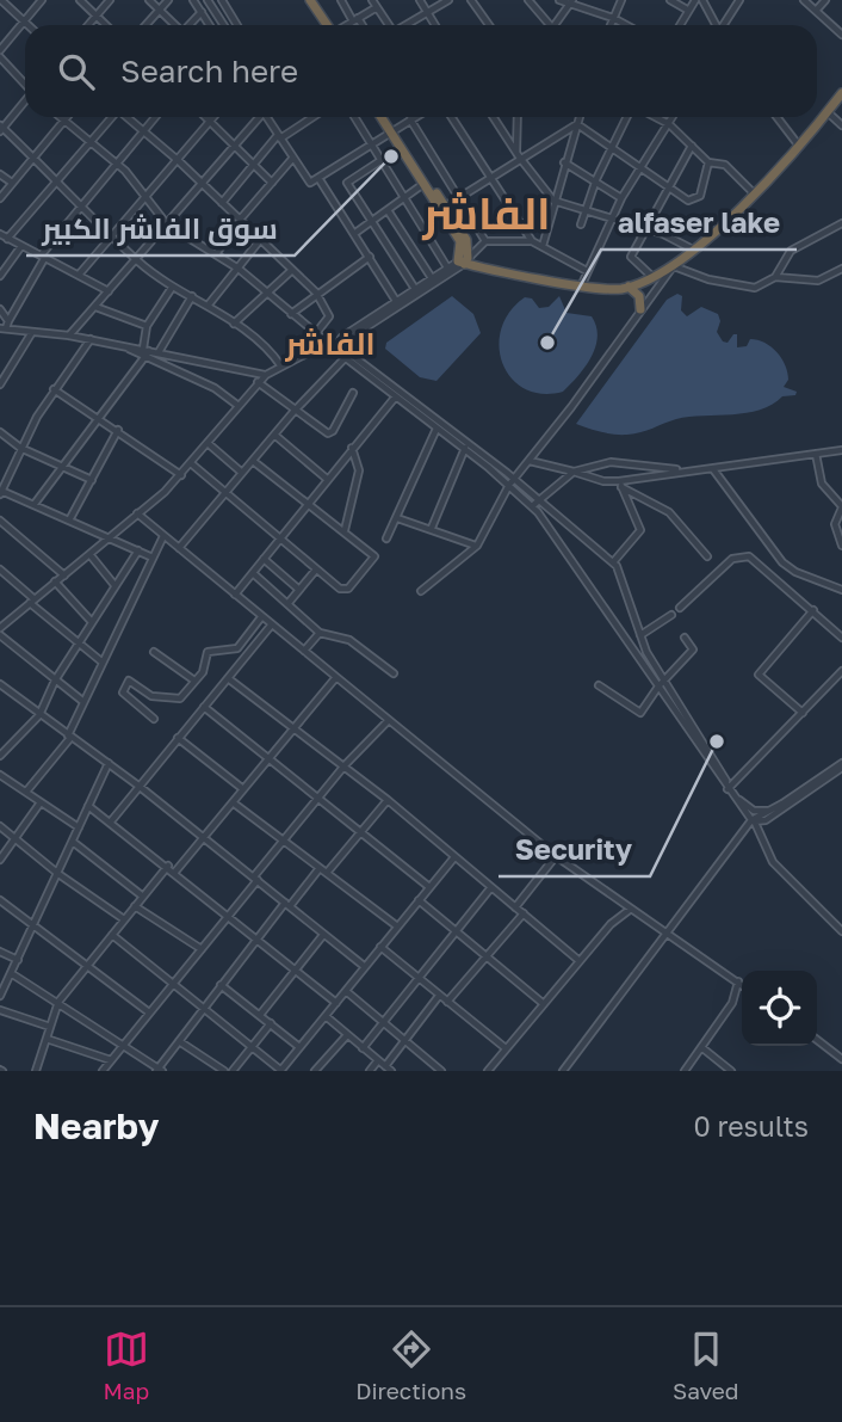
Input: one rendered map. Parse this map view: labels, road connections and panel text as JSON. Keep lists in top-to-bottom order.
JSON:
{
  "districts": ["الفاشر", "الفاشر"],
  "places": ["سوق الفاشر الكبير", "alfaser lake", "Security"],
  "page": {
    "search": "Search here",
    "heading": ["Nearby", "0 results"],
    "nav": ["Map", "Directions", "Saved"]
  }
}
